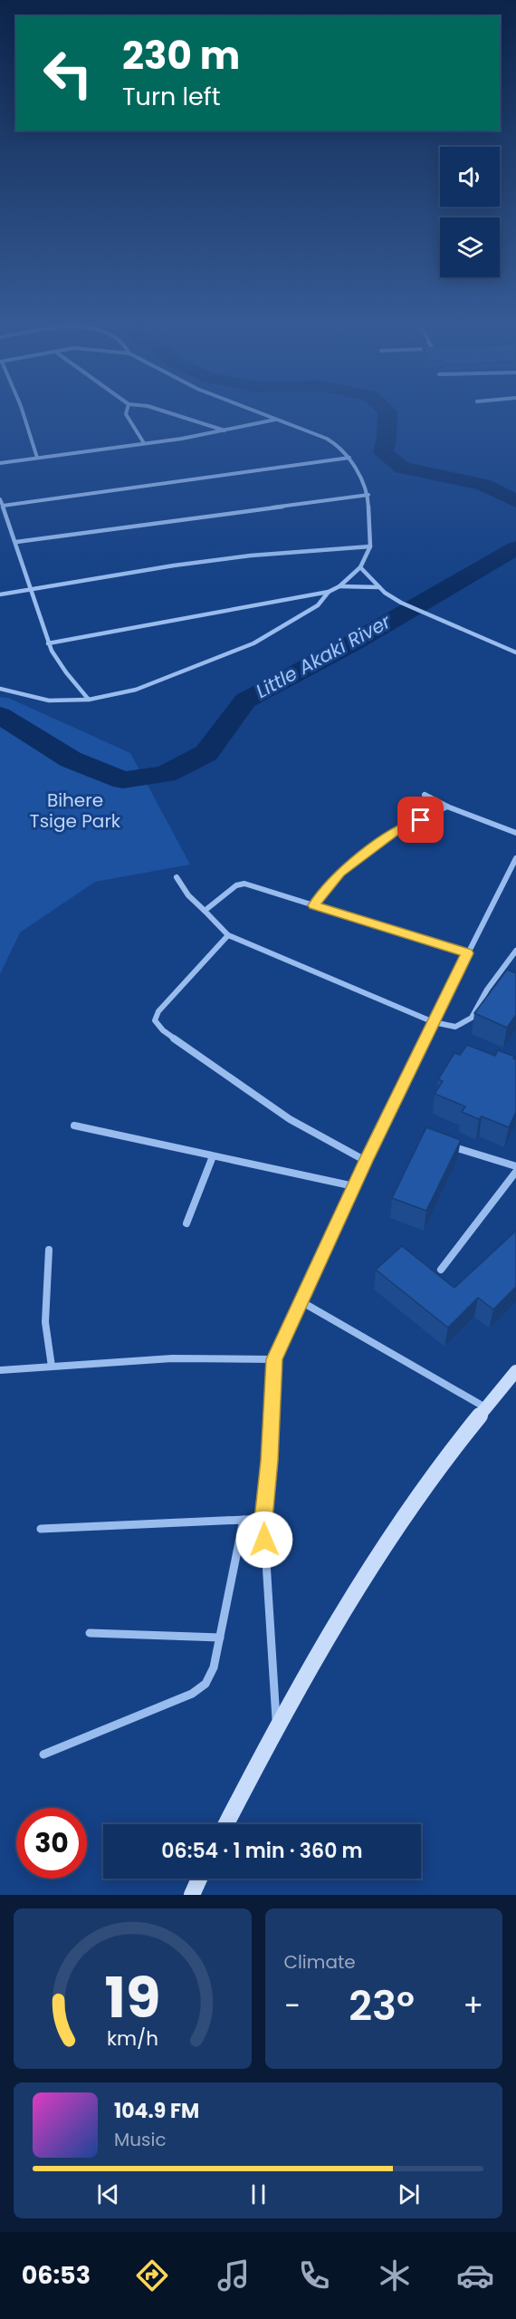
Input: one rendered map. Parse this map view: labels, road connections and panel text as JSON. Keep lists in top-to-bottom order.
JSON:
{
  "water": ["Little Akaki River"],
  "parks": ["Bihere Tsige Park"],
  "page": {
    "turn": ["230 m", "Turn left"],
    "limit": "30",
    "trip": "06:54 · 1 min · 360 m",
    "tile": "Climate",
    "heat": ["−", "23°", "+"],
    "song": ["104.9 FM", "Music"],
    "tabs": "06:53",
    "gauge": ["19", "km/h"]
  }
}
